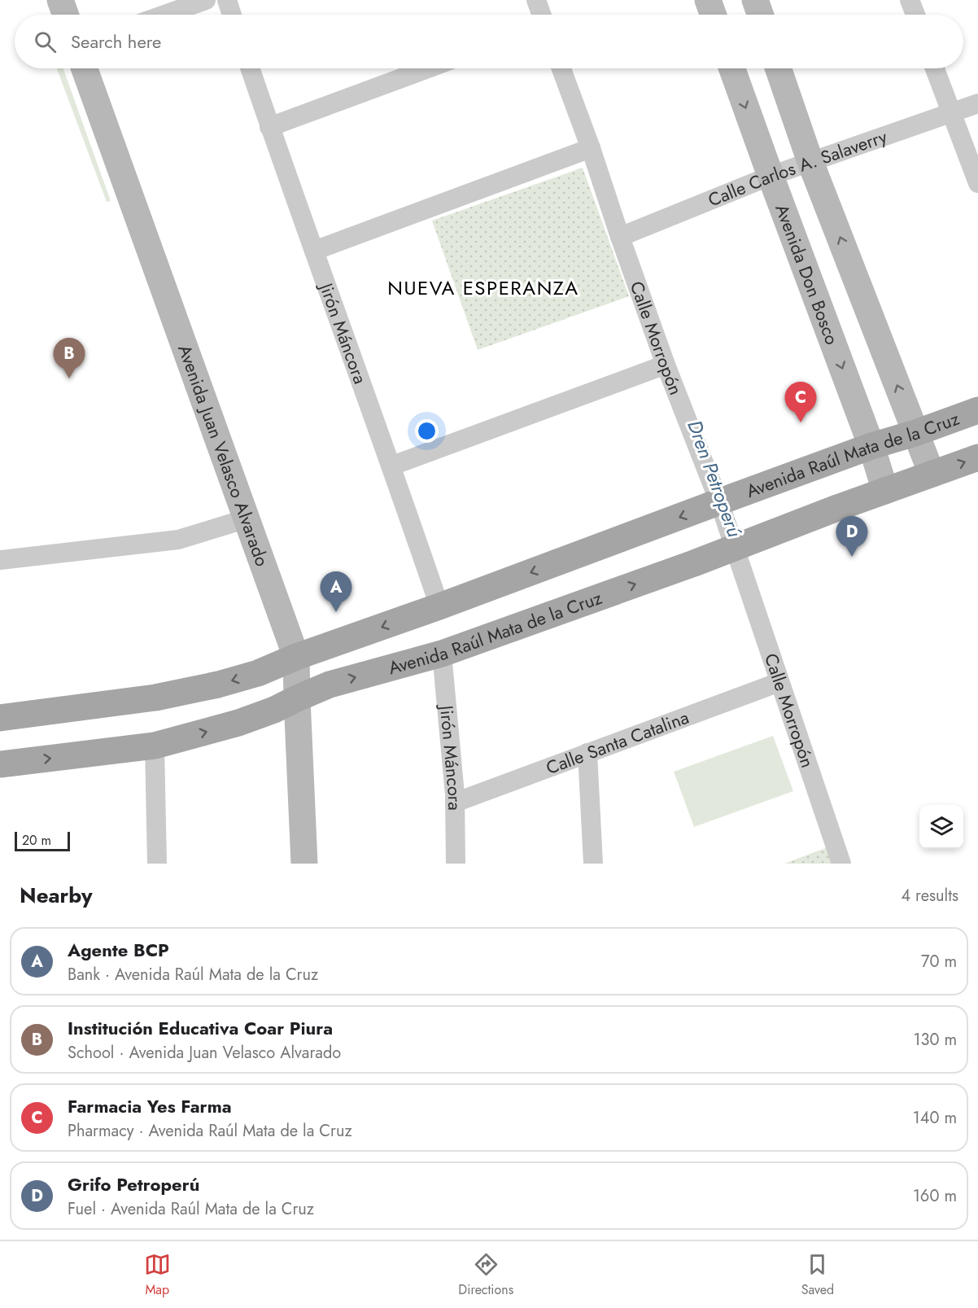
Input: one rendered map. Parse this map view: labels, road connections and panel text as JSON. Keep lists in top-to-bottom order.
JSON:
{
  "streets": {
    "main road": ["Avenida Raúl Mata de la Cruz"],
    "street": [
      "Calle Carlos A. Salaverry",
      "Avenida Don Bosco",
      "Jirón Máncora",
      "Calle Morropón",
      "Avenida Juan Velasco Alvarado",
      "Calle Santa Catalina"
    ]
  },
  "crossings": [
    ["Calle Carlos A. Salaverry", "Avenida Don Bosco"],
    ["Calle Carlos A. Salaverry", "Calle Morropón"],
    ["Avenida Don Bosco", "Avenida Raúl Mata de la Cruz"],
    ["Jirón Máncora", "Avenida Raúl Mata de la Cruz"],
    ["Jirón Máncora", "Calle Santa Catalina"],
    ["Calle Morropón", "Avenida Raúl Mata de la Cruz"],
    ["Calle Morropón", "Calle Santa Catalina"],
    ["Avenida Raúl Mata de la Cruz", "Avenida Juan Velasco Alvarado"]
  ],
  "districts": ["NUEVA ESPERANZA"],
  "water": ["Dren Petroperú"],
  "scale_bar": "20 m",
  "page": {
    "search": "Search here",
    "pins": [
      "B",
      "C",
      "D",
      "A"
    ],
    "scale": "20 m",
    "heading": ["Nearby", "4 results"],
    "list": [
      {
        "mark": "A",
        "name": "Agente BCP",
        "note": "Bank · Avenida Raúl Mata de la Cruz",
        "value": "70 m"
      },
      {
        "mark": "B",
        "name": "Institución Educativa Coar Piura",
        "note": "School · Avenida Juan Velasco Alvarado",
        "value": "130 m"
      },
      {
        "mark": "C",
        "name": "Farmacia Yes Farma",
        "note": "Pharmacy · Avenida Raúl Mata de la Cruz",
        "value": "140 m"
      },
      {
        "mark": "D",
        "name": "Grifo Petroperú",
        "note": "Fuel · Avenida Raúl Mata de la Cruz",
        "value": "160 m"
      }
    ],
    "nav": ["Map", "Directions", "Saved"]
  }
}
